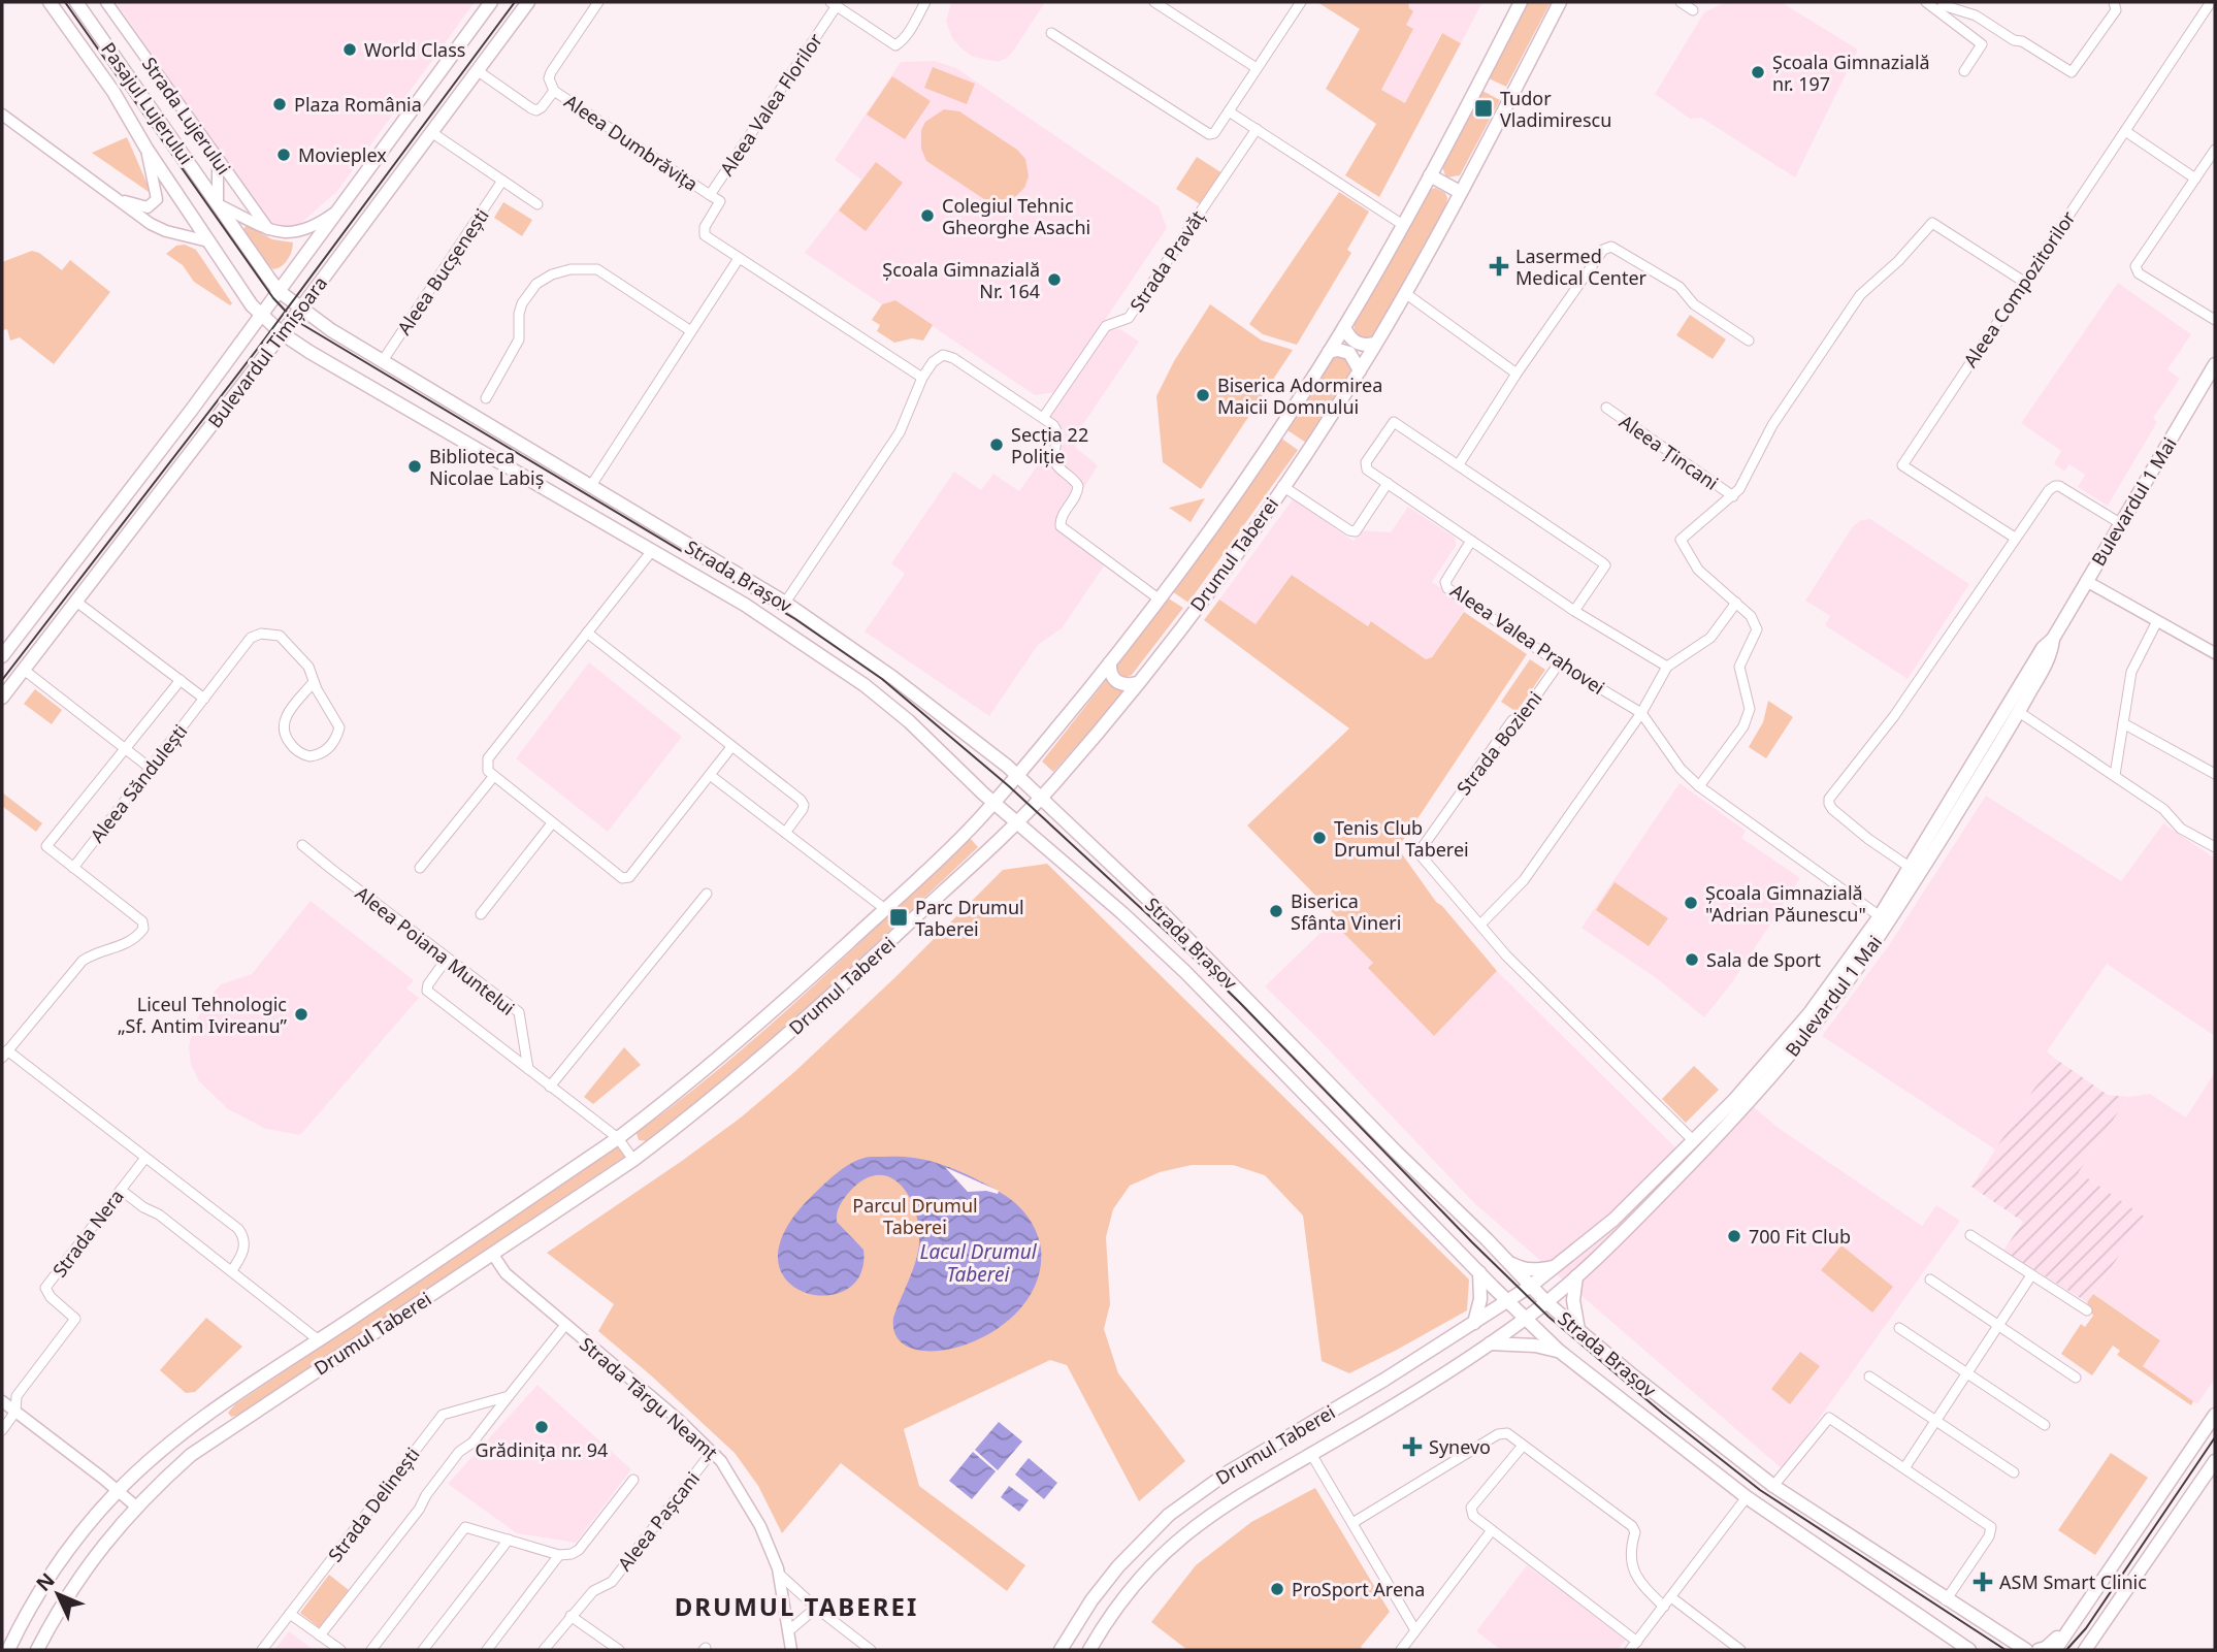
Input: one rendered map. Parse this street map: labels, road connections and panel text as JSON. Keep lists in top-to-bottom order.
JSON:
{
  "streets": {
    "main road": [
      "Pasajul Lujerului",
      "Strada Lujerului",
      "Bulevardul Timișoara",
      "Bulevardul 1 Mai",
      "Drumul Taberei",
      "Strada Brașov"
    ],
    "street": [
      "Aleea Valea Florilor",
      "Aleea Dumbrăvița",
      "Strada Pravăț",
      "Aleea Bucșenești",
      "Aleea Compozitorilor",
      "Aleea Țincani",
      "Aleea Valea Prahovei",
      "Strada Bozieni",
      "Aleea Săndulești",
      "Aleea Poiana Muntelui",
      "Strada Nera",
      "Strada Târgu Neamț",
      "Strada Delinești",
      "Aleea Pașcani"
    ]
  },
  "crossings": [
    ["Pasajul Lujerului", "Strada Lujerului"],
    ["Aleea Valea Florilor", "Aleea Dumbrăvița"],
    ["Strada Lujerului", "Bulevardul Timișoara"],
    ["Strada Lujerului", "Strada Brașov"],
    ["Aleea Bucșenești", "Strada Brașov"],
    ["Bulevardul Timișoara", "Strada Brașov"],
    ["Bulevardul 1 Mai", "Drumul Taberei"],
    ["Bulevardul 1 Mai", "Strada Brașov"],
    ["Bulevardul 1 Mai", "Aleea Valea Prahovei"],
    ["Bulevardul 1 Mai", "Strada Bozieni"],
    ["Drumul Taberei", "Strada Brașov"],
    ["Drumul Taberei", "Strada Târgu Neamț"],
    ["Aleea Valea Prahovei", "Strada Bozieni"],
    ["Strada Târgu Neamț", "Strada Delinești"],
    ["Strada Târgu Neamț", "Aleea Pașcani"]
  ],
  "districts": ["DRUMUL TABEREI"],
  "water": ["Lacul Drumul Taberei"],
  "parks": ["Parcul Drumul Taberei"],
  "places": {
    "other": [
      "World Class",
      "Școala Gimnazială nr. 197",
      "Plaza România",
      "Movieplex",
      "Colegiul Tehnic Gheorghe Asachi",
      "Școala Gimnazială Nr. 164",
      "Biserica Adormirea Maicii Domnului",
      "Secția 22 Poliție",
      "Biblioteca Nicolae Labiș",
      "Tenis Club Drumul Taberei",
      "Școala Gimnazială \"Adrian Păunescu\"",
      "Biserica Sfânta Vineri",
      "Sala de Sport",
      "Liceul Tehnologic „Sf. Antim Ivireanu”",
      "700 Fit Club",
      "Grădinița nr. 94",
      "ProSport Arena"
    ],
    "transit": ["Tudor Vladimirescu", "Parc Drumul Taberei"],
    "health": ["Lasermed Medical Center", "Synevo", "ASM Smart Clinic"]
  },
  "north": "top left"
}
